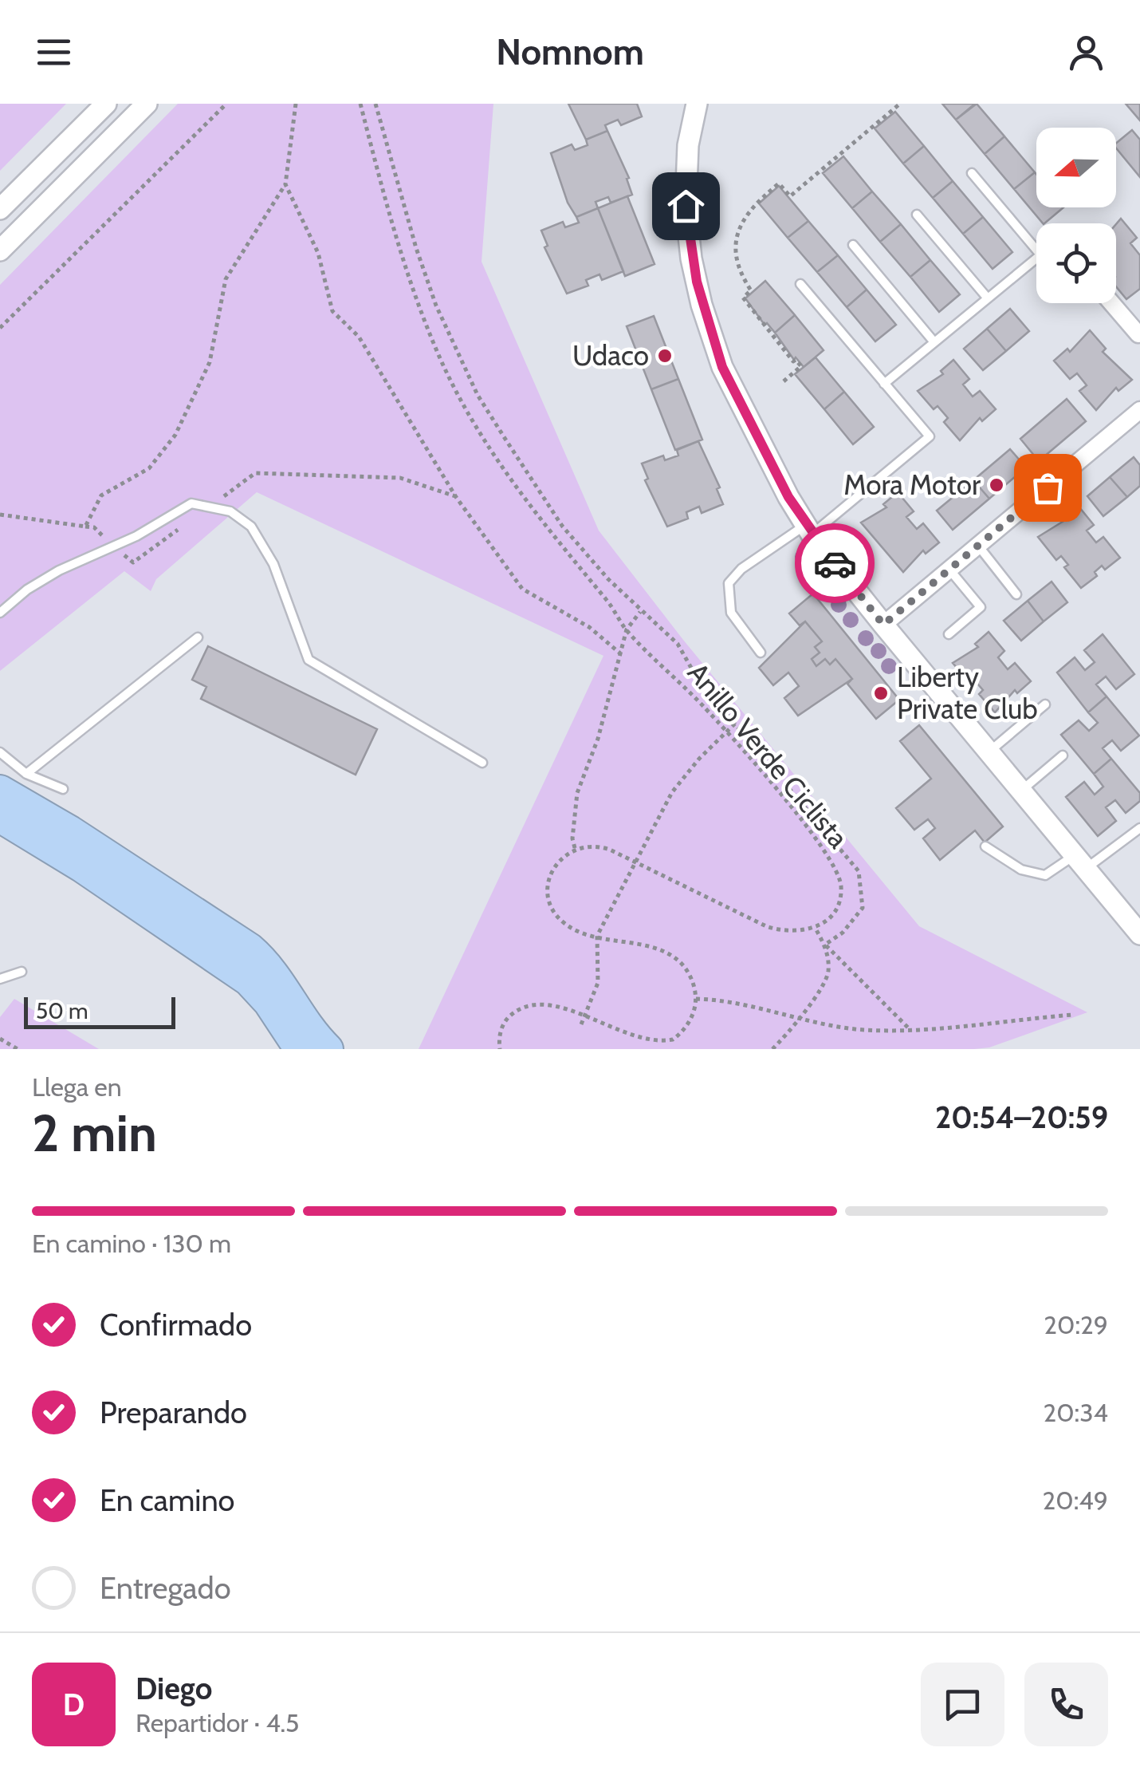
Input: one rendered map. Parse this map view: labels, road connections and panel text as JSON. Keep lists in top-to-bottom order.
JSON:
{
  "streets": {
    "path": ["Anillo Verde Ciclista"]
  },
  "places": ["Udaco", "Mora Motor", "Liberty Private Club"],
  "scale_bar": "50 m",
  "north": "left",
  "page": {
    "header": "Nomnom",
    "scale": "50 m",
    "heading": ["2 min", "Llega en", "20:54–20:59"],
    "panel": ["Diego", "Repartidor · 4.5"],
    "bar": "En camino · 130 m",
    "list": [
      ["Confirmado", "20:29"],
      ["Preparando", "20:34"],
      ["En camino", "20:49"],
      "Entregado"
    ],
    "round": "D"
  }
}
